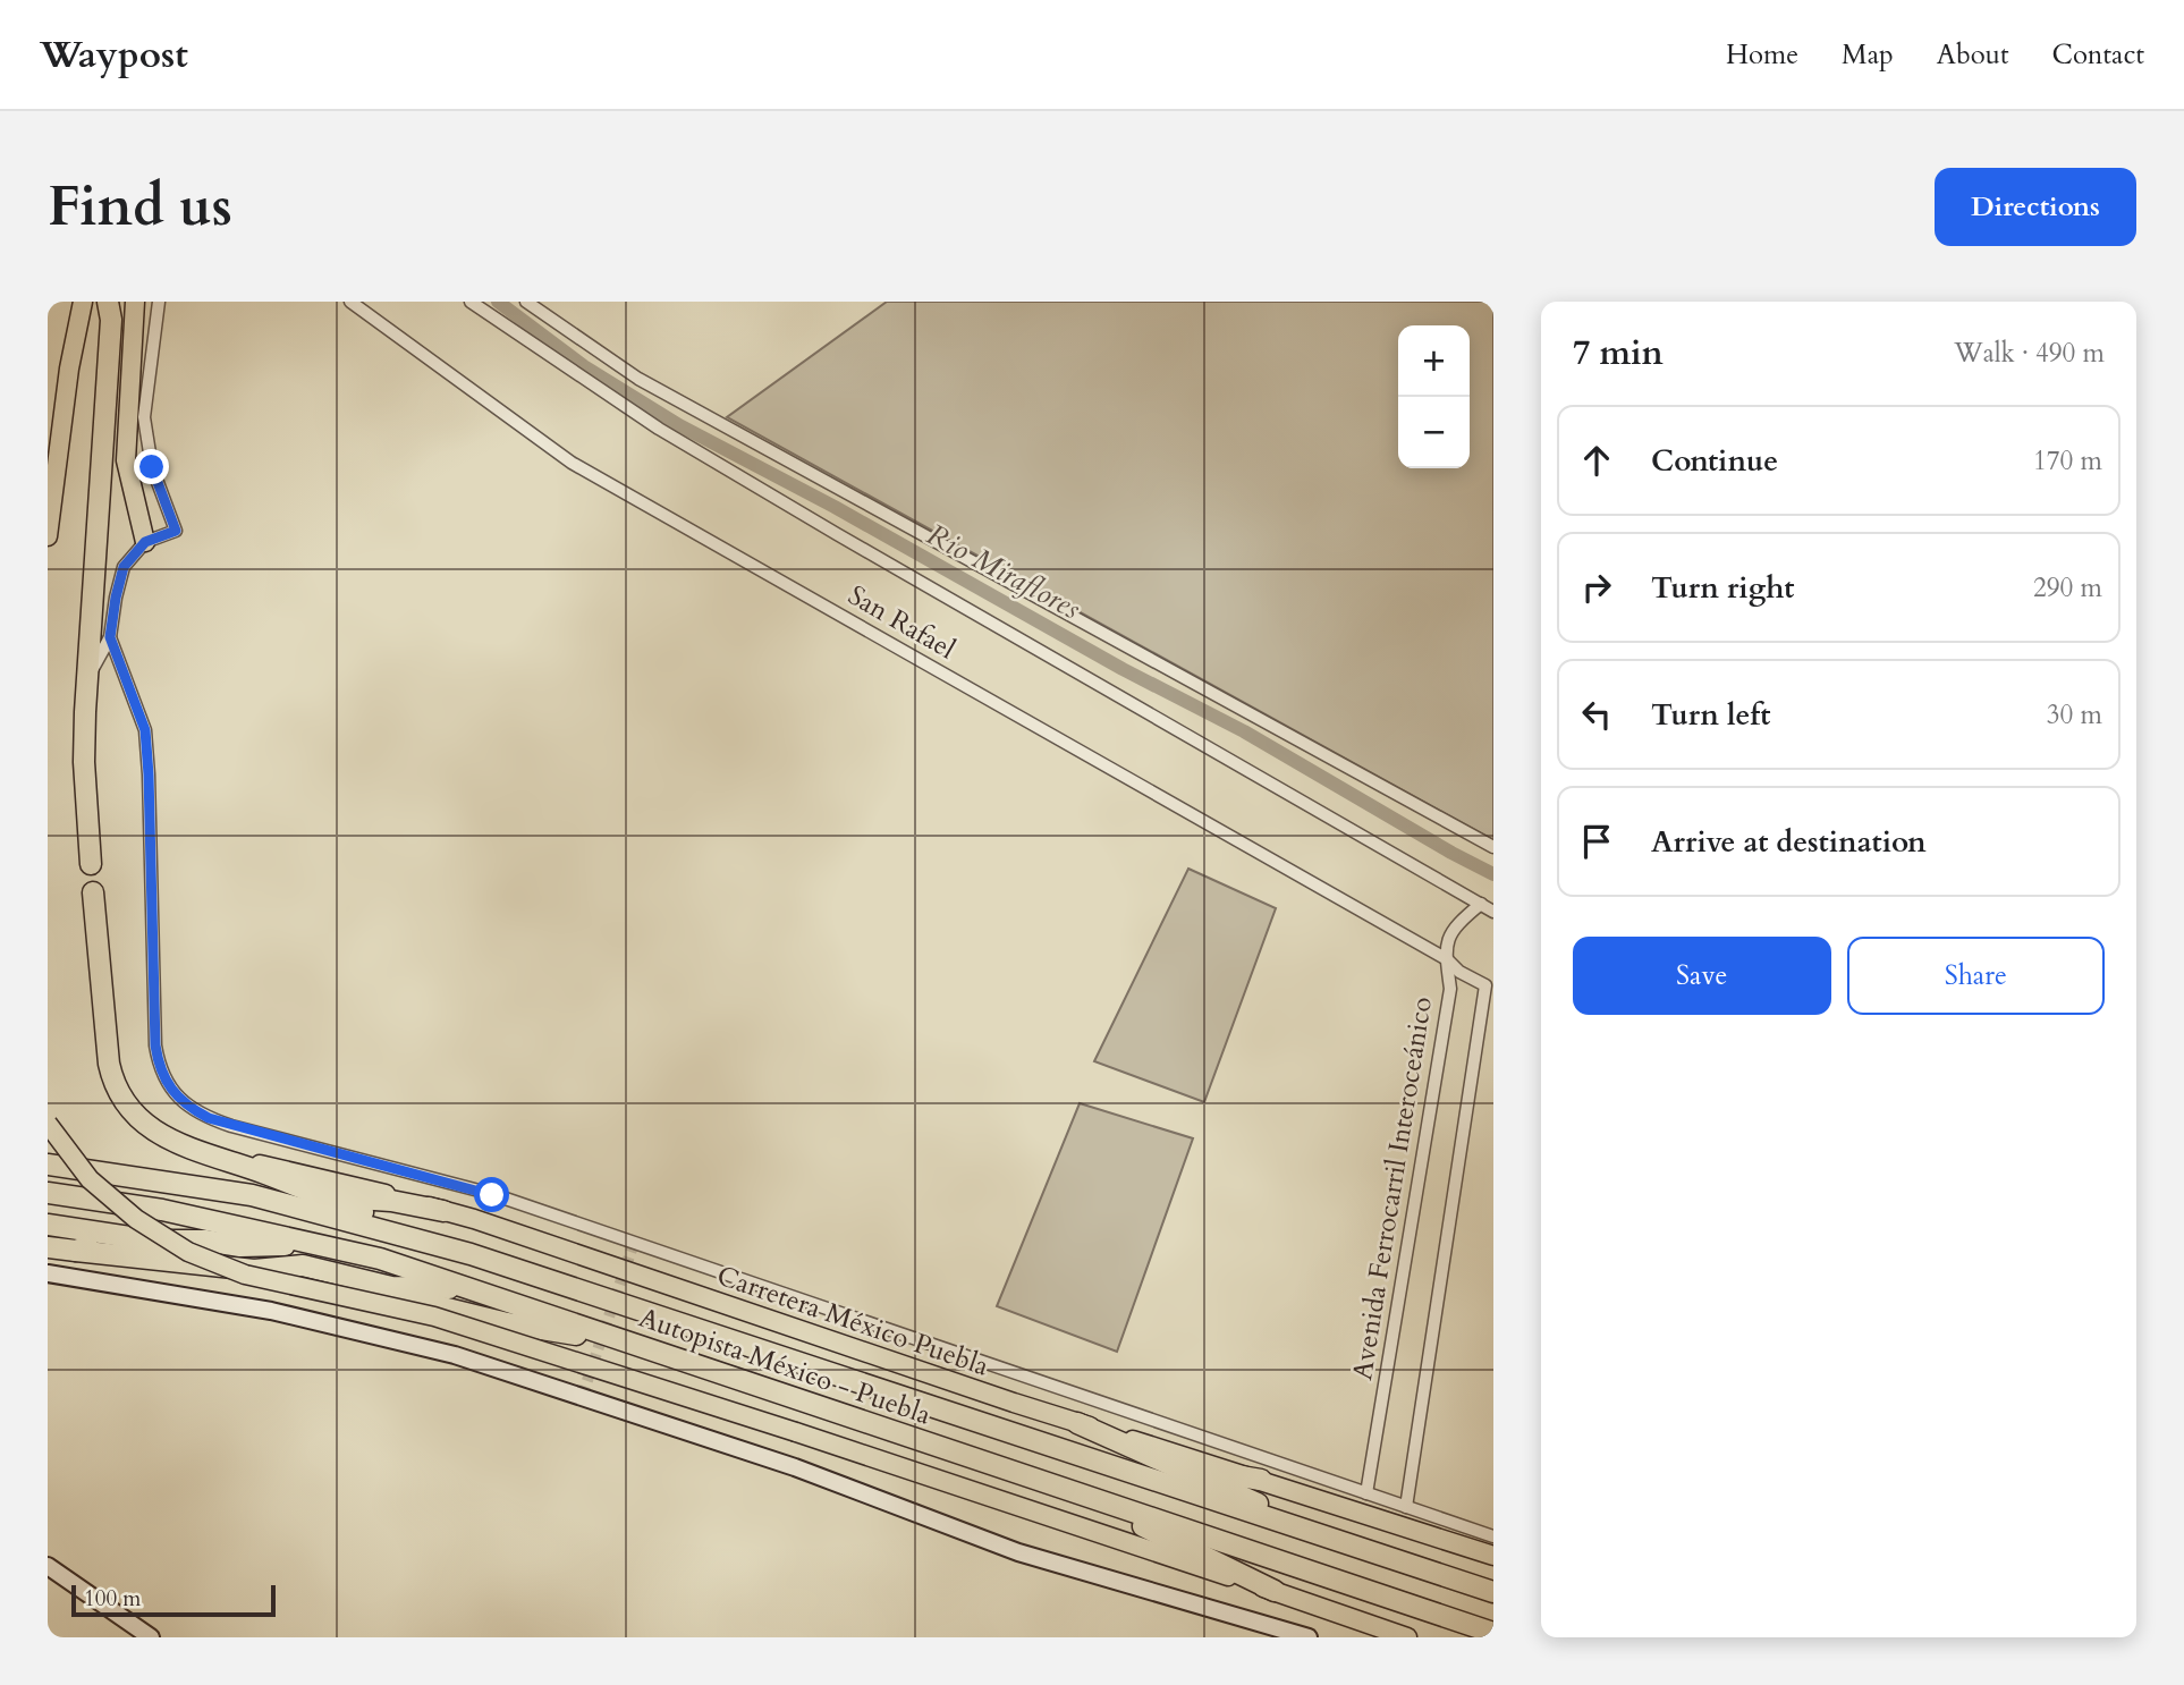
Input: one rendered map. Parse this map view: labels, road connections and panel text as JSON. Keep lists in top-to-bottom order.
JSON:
{
  "streets": {
    "highway": ["Autopista México - Puebla"],
    "main road": ["Carretera México Puebla"],
    "street": ["San Rafael", "Avenida Ferrocarril Interoceánico"]
  },
  "crossings": [
    ["San Rafael", "Avenida Ferrocarril Interoceánico"]
  ],
  "water": ["Rio Miraflores"],
  "scale_bar": "100 m",
  "page": {
    "header": "Waypost",
    "nav": [
      "Home",
      "Map",
      "About",
      "Contact"
    ],
    "buttons": [
      "Directions",
      ["Save", "Share"]
    ],
    "title": "Find us",
    "heading": ["7 min", "Walk · 490 m"],
    "map_buttons": ["+", "−"],
    "list": [
      ["Continue", "170 m"],
      ["Turn right", "290 m"],
      ["Turn left", "30 m"],
      "Arrive at destination"
    ],
    "scale": "100 m"
  }
}
